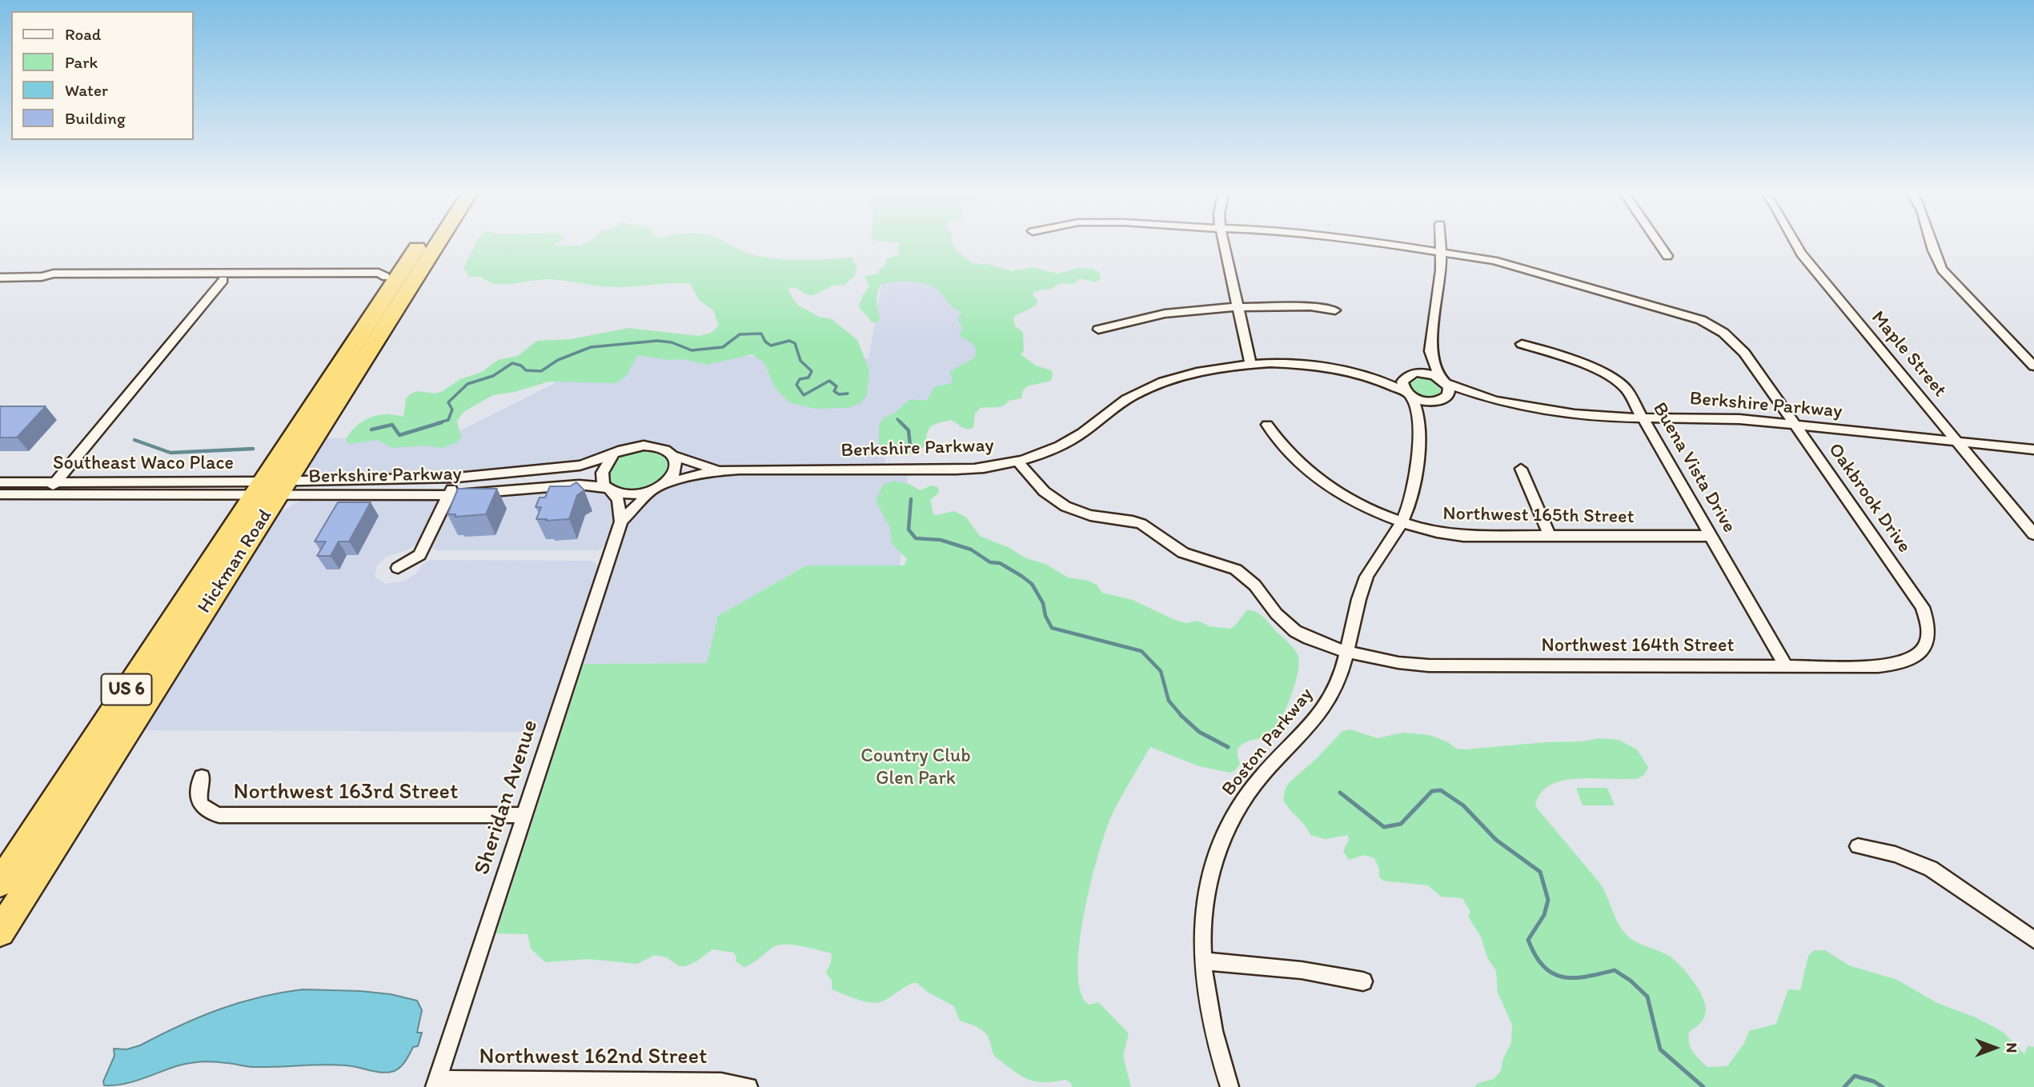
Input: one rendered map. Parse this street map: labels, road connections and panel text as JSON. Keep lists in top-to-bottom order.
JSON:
{
  "streets": {
    "highway": ["Hickman Road", "US 6"],
    "street": [
      "Maple Street",
      "Berkshire Parkway",
      "Southeast Waco Place",
      "Buena Vista Drive",
      "Oakbrook Drive",
      "Northwest 165th Street",
      "Northwest 164th Street",
      "Boston Parkway",
      "Northwest 163rd Street",
      "Sheridan Avenue",
      "Northwest 162nd Street"
    ]
  },
  "crossings": [
    ["Maple Street", "Berkshire Parkway"],
    ["Berkshire Parkway", "Southeast Waco Place"],
    ["Berkshire Parkway", "Buena Vista Drive"],
    ["Berkshire Parkway", "Oakbrook Drive"],
    ["Berkshire Parkway", "Hickman Road"],
    ["Berkshire Parkway", "Northwest 164th Street"],
    ["Berkshire Parkway", "Boston Parkway"],
    ["Berkshire Parkway", "Sheridan Avenue"],
    ["Southeast Waco Place", "Hickman Road"],
    ["Buena Vista Drive", "Northwest 165th Street"],
    ["Buena Vista Drive", "Northwest 164th Street"],
    ["Oakbrook Drive", "Northwest 164th Street"],
    ["Northwest 165th Street", "Boston Parkway"],
    ["Northwest 164th Street", "Boston Parkway"],
    ["Northwest 163rd Street", "Sheridan Avenue"],
    ["Sheridan Avenue", "Northwest 162nd Street"]
  ],
  "parks": ["Country Club Glen Park"],
  "legend": [
    "Road",
    "Park",
    "Water",
    "Building"
  ],
  "north": "right"
}
